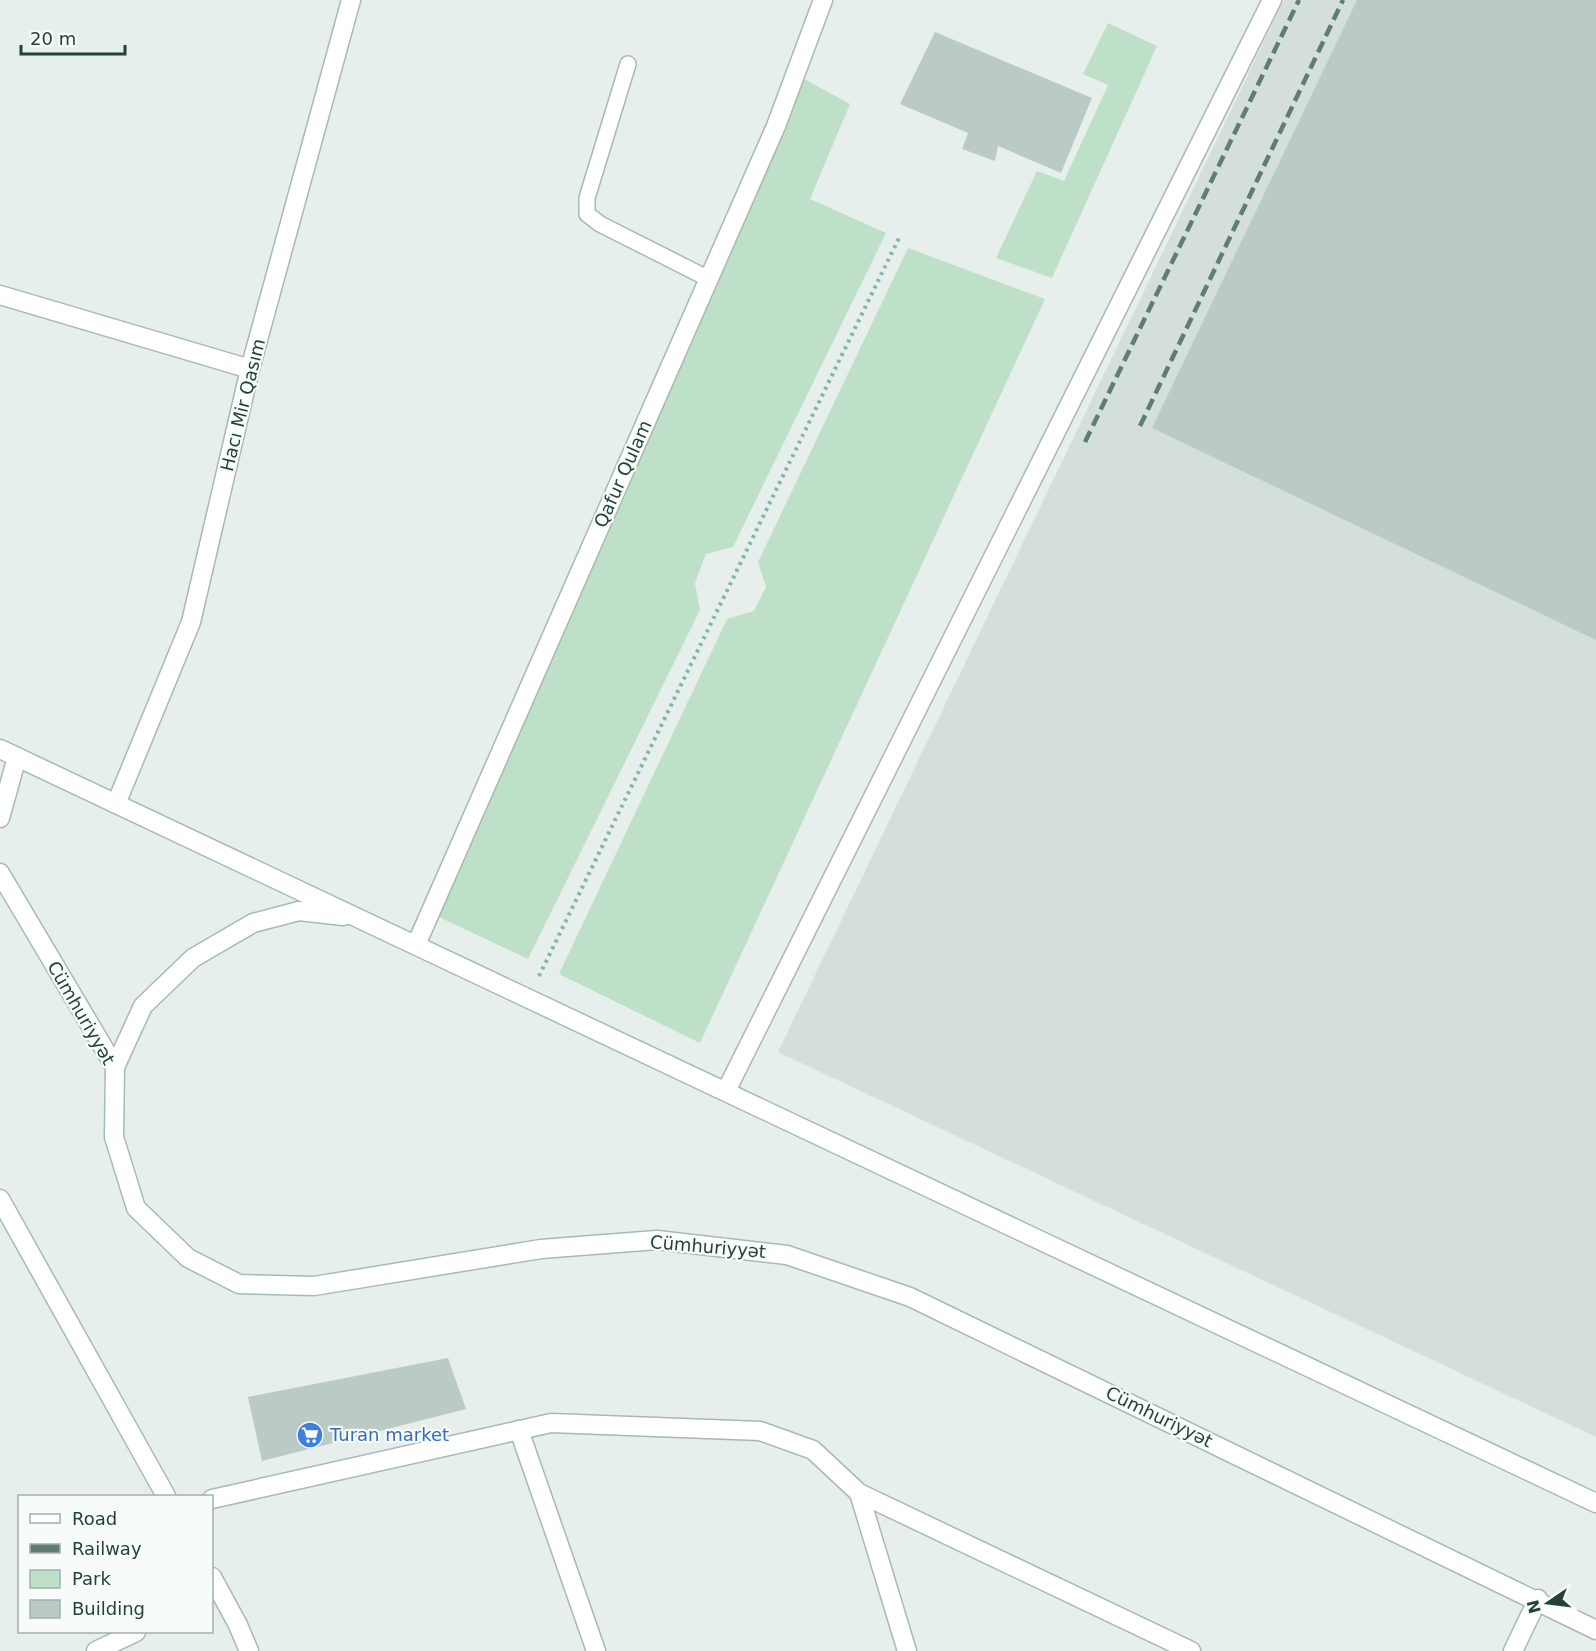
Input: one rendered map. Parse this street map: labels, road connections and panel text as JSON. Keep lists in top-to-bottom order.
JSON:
{
  "streets": {
    "street": ["Hacı Mir Qasım", "Qafur Qulam", "Cümhuriyyət"]
  },
  "places": {
    "supermarket": ["Turan market"]
  },
  "legend": [
    "Road",
    "Railway",
    "Park",
    "Building"
  ],
  "scale_bar": "20 m",
  "north": "left"
}
